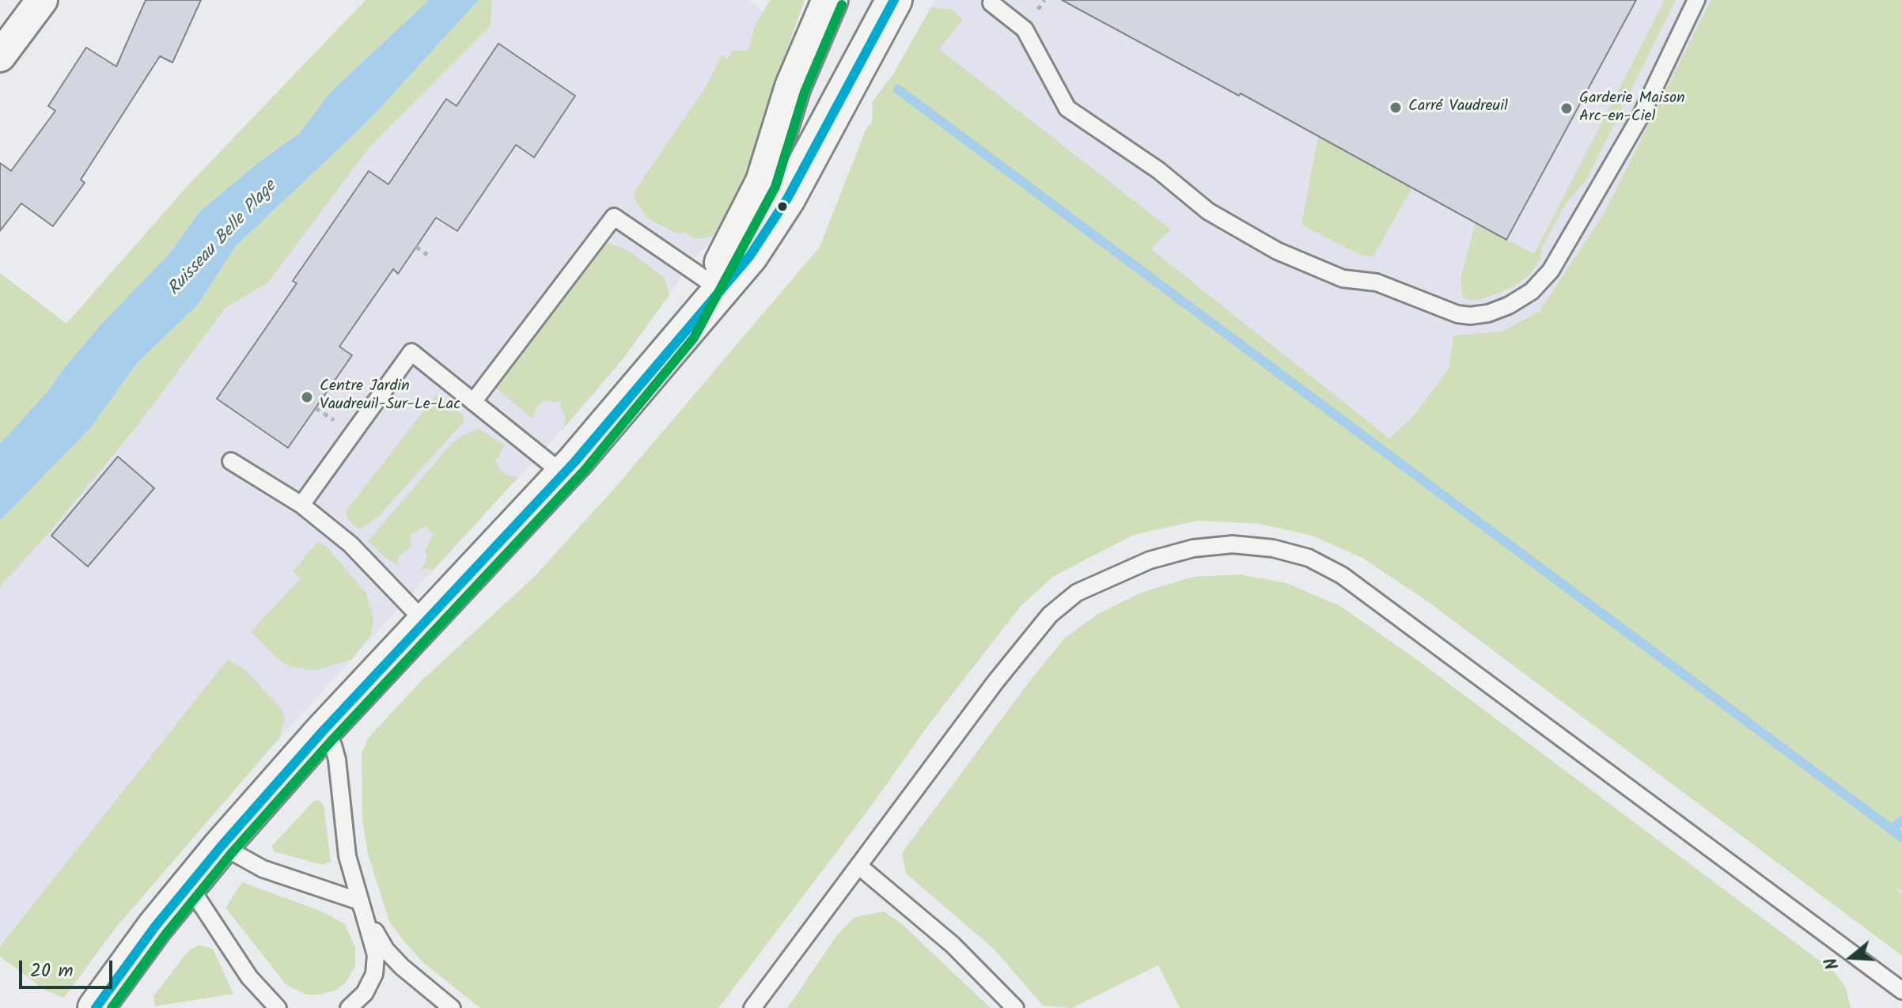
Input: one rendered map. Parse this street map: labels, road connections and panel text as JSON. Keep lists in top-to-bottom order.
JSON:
{
  "water": ["Ruisseau Belle Plage"],
  "places": ["Carré Vaudreuil", "Garderie Maison Arc-en-Ciel", "Centre Jardin Vaudreuil-Sur-Le-Lac"],
  "scale_bar": "20 m",
  "north": "left"
}
